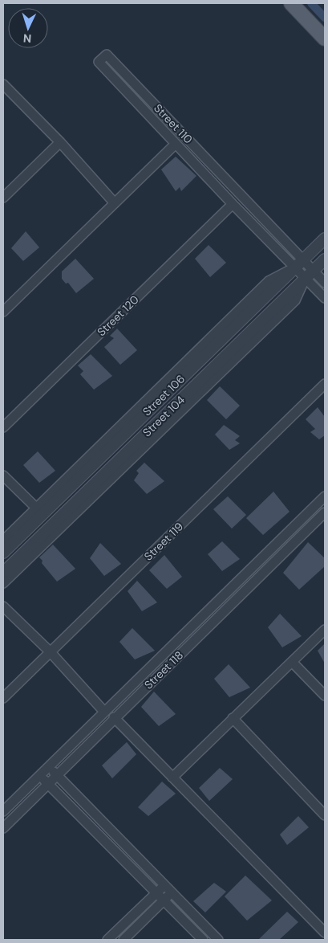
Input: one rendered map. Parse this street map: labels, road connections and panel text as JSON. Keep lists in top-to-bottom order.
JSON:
{
  "streets": {
    "street": [
      "Street 110",
      "Street 120",
      "Street 106",
      "Street 104",
      "Street 119",
      "Street 118"
    ]
  },
  "crossings": [
    ["Street 110", "Street 120"],
    ["Street 110", "Street 106"],
    ["Street 110", "Street 104"]
  ],
  "north": "bottom"
}
